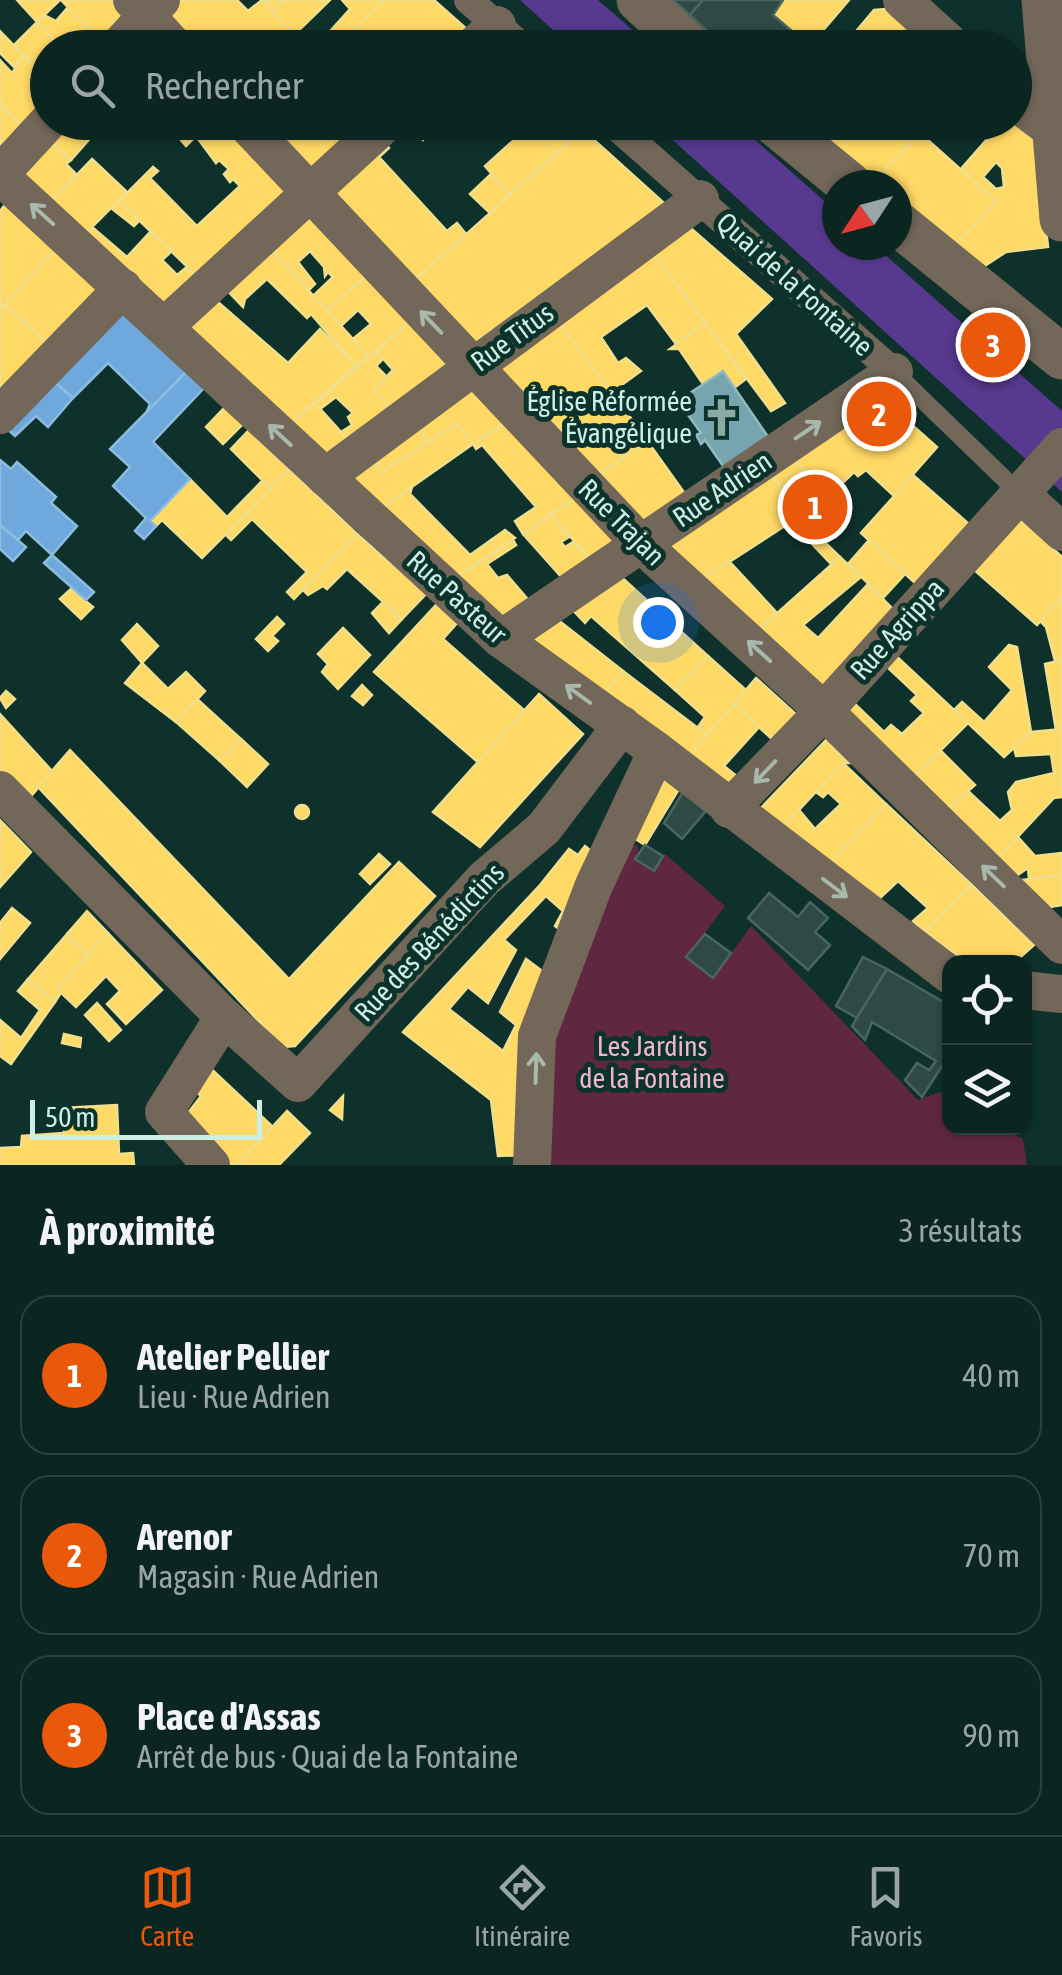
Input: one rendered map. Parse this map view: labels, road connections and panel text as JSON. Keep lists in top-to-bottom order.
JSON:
{
  "streets": {
    "street": [
      "Quai de la Fontaine",
      "Rue Titus",
      "Rue Adrien",
      "Rue Trajan",
      "Rue Pasteur",
      "Rue Agrippa",
      "Rue des Bénédictins"
    ]
  },
  "crossings": [
    ["Quai de la Fontaine", "Rue Titus"],
    ["Quai de la Fontaine", "Rue Adrien"],
    ["Quai de la Fontaine", "Rue Agrippa"],
    ["Rue Titus", "Rue Trajan"],
    ["Rue Titus", "Rue Pasteur"],
    ["Rue Adrien", "Rue Trajan"],
    ["Rue Adrien", "Rue Pasteur"],
    ["Rue Trajan", "Rue Agrippa"],
    ["Rue Pasteur", "Rue Agrippa"],
    ["Rue Pasteur", "Rue des Bénédictins"]
  ],
  "one_way": ["Rue Adrien", "Rue Trajan"],
  "parks": ["Les Jardins de la Fontaine"],
  "places": {
    "church": ["Église Réformée Évangélique"]
  },
  "scale_bar": "50 m",
  "north": "bottom left",
  "page": {
    "search": "Rechercher",
    "pins": ["3", "2", "1"],
    "scale": "50 m",
    "heading": ["À proximité", "3 résultats"],
    "list": [
      {
        "mark": "1",
        "name": "Atelier Pellier",
        "note": "Lieu · Rue Adrien",
        "value": "40 m"
      },
      {
        "mark": "2",
        "name": "Arenor",
        "note": "Magasin · Rue Adrien",
        "value": "70 m"
      },
      {
        "mark": "3",
        "name": "Place d'Assas",
        "note": "Arrêt de bus · Quai de la Fontaine",
        "value": "90 m"
      }
    ],
    "nav": ["Carte", "Itinéraire", "Favoris"]
  }
}
